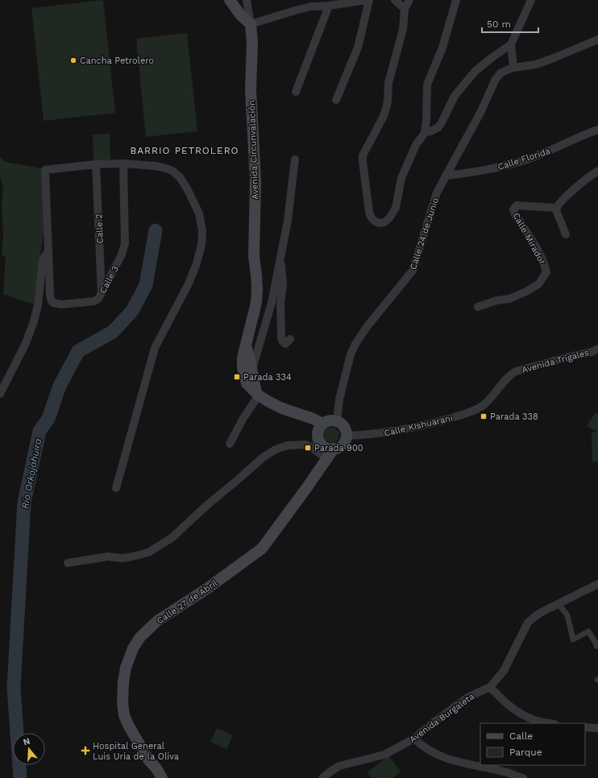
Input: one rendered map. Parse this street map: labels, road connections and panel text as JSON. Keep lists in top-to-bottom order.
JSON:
{
  "streets": {
    "main road": ["Avenida Circunvalación", "Calle 27 de Abril"],
    "street": [
      "Calle Florida",
      "Calle 2",
      "Calle 24 de Junio",
      "Calle Mirador",
      "Calle 3",
      "Avenida Trigales",
      "Calle KIshuarani",
      "Avenida Burgaleta"
    ]
  },
  "crossings": [
    ["Calle Florida", "Calle 24 de Junio"],
    ["Calle 2", "Calle 3"],
    ["Calle 24 de Junio", "Calle KIshuarani"],
    ["Calle 24 de Junio", "Calle 27 de Abril"],
    ["Avenida Trigales", "Calle KIshuarani"],
    ["Calle KIshuarani", "Calle 27 de Abril"]
  ],
  "districts": ["BARRIO PETROLERO"],
  "water": ["Río Orkojahuira"],
  "places": {
    "other": ["Cancha Petrolero"],
    "transit": ["Parada 334", "Parada 338", "Parada 900"],
    "health": ["Hospital General Luis Uría de la Oliva"]
  },
  "legend": ["Calle", "Parque"],
  "scale_bar": "50 m",
  "north": "top"
}
